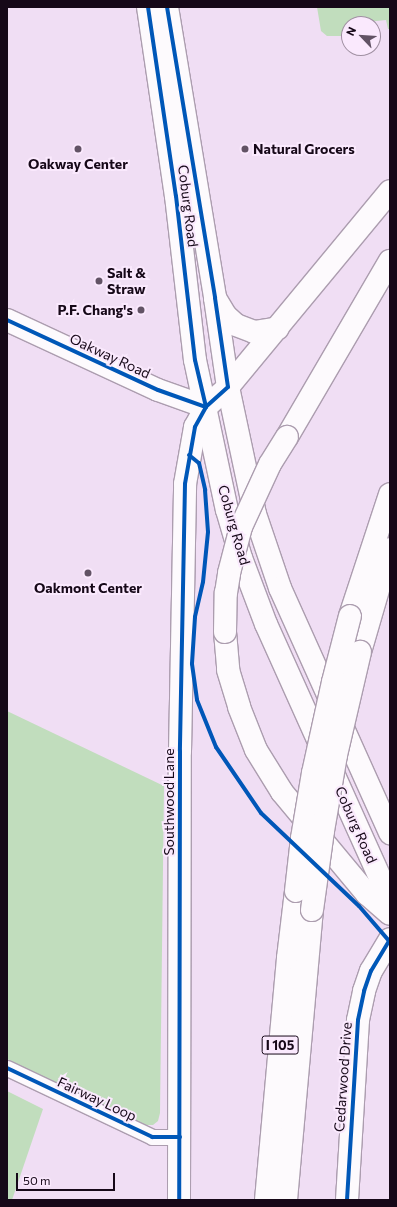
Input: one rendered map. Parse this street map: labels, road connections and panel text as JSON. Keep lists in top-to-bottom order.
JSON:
{
  "streets": {
    "main road": [
      "Coburg Road",
      "Oakway Road",
      "Southwood Lane",
      "I 105",
      "Cedarwood Drive"
    ],
    "street": ["Fairway Loop"]
  },
  "crossings": [
    ["Coburg Road", "Oakway Road"],
    ["Coburg Road", "Southwood Lane"],
    ["Oakway Road", "Southwood Lane"],
    ["Southwood Lane", "Fairway Loop"]
  ],
  "places": [
    "Oakway Center",
    "Natural Grocers",
    "Salt & Straw",
    "P.F. Chang's",
    "Oakmont Center"
  ],
  "scale_bar": "50 m",
  "north": "top left"
}
